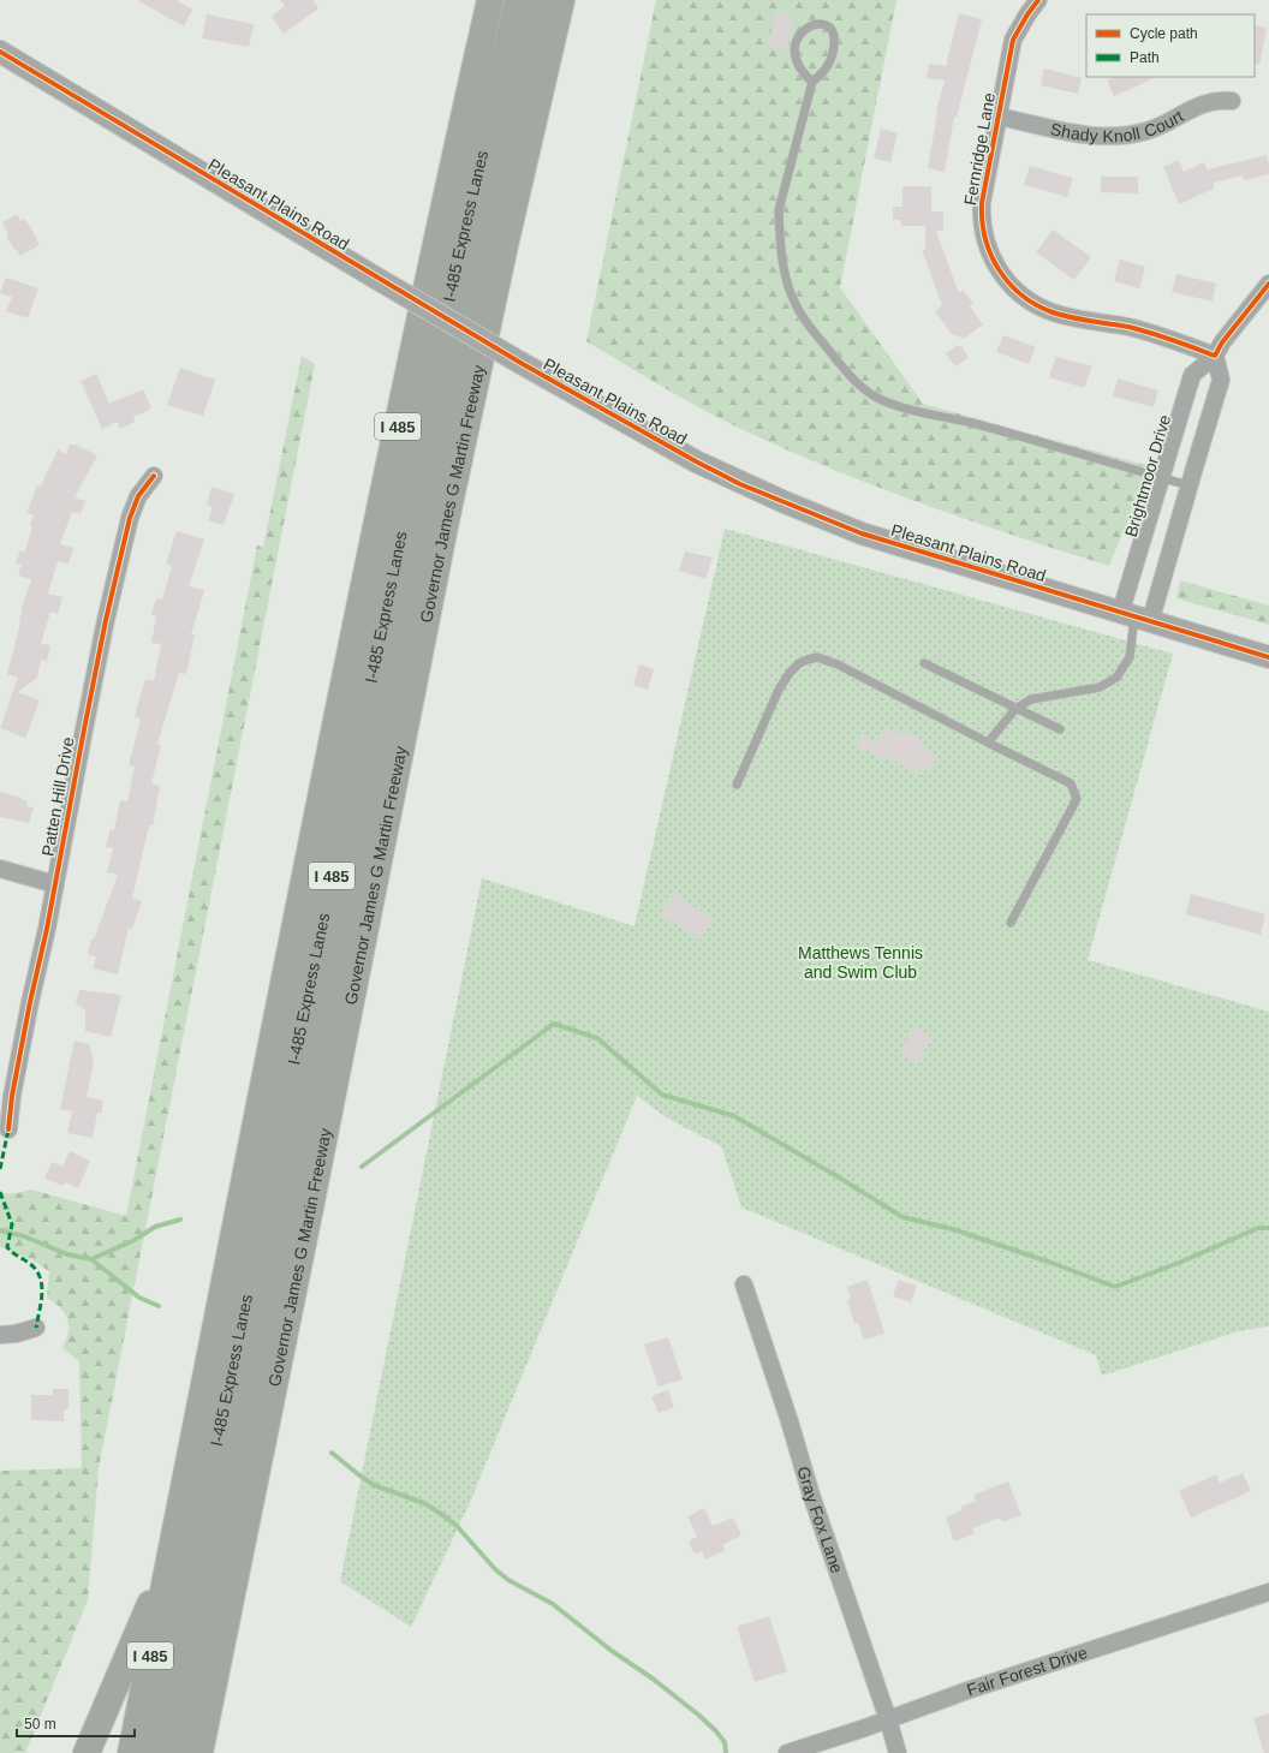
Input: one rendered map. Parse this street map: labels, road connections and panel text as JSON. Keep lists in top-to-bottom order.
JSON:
{
  "streets": {
    "highway": ["I-485 Express Lanes", "I 485", "Governor James G Martin Freeway"],
    "street": [
      "Shady Knoll Court",
      "Fernridge Lane",
      "Pleasant Plains Road",
      "Brightmoor Drive",
      "Patten Hill Drive",
      "Gray Fox Lane",
      "Fair Forest Drive"
    ]
  },
  "crossings": [
    ["Shady Knoll Court", "Fernridge Lane"],
    ["Fernridge Lane", "Brightmoor Drive"],
    ["Pleasant Plains Road", "Brightmoor Drive"],
    ["Gray Fox Lane", "Fair Forest Drive"]
  ],
  "parks": ["Matthews Tennis and Swim Club"],
  "legend": ["Cycle path", "Path"],
  "scale_bar": "50 m"
}
